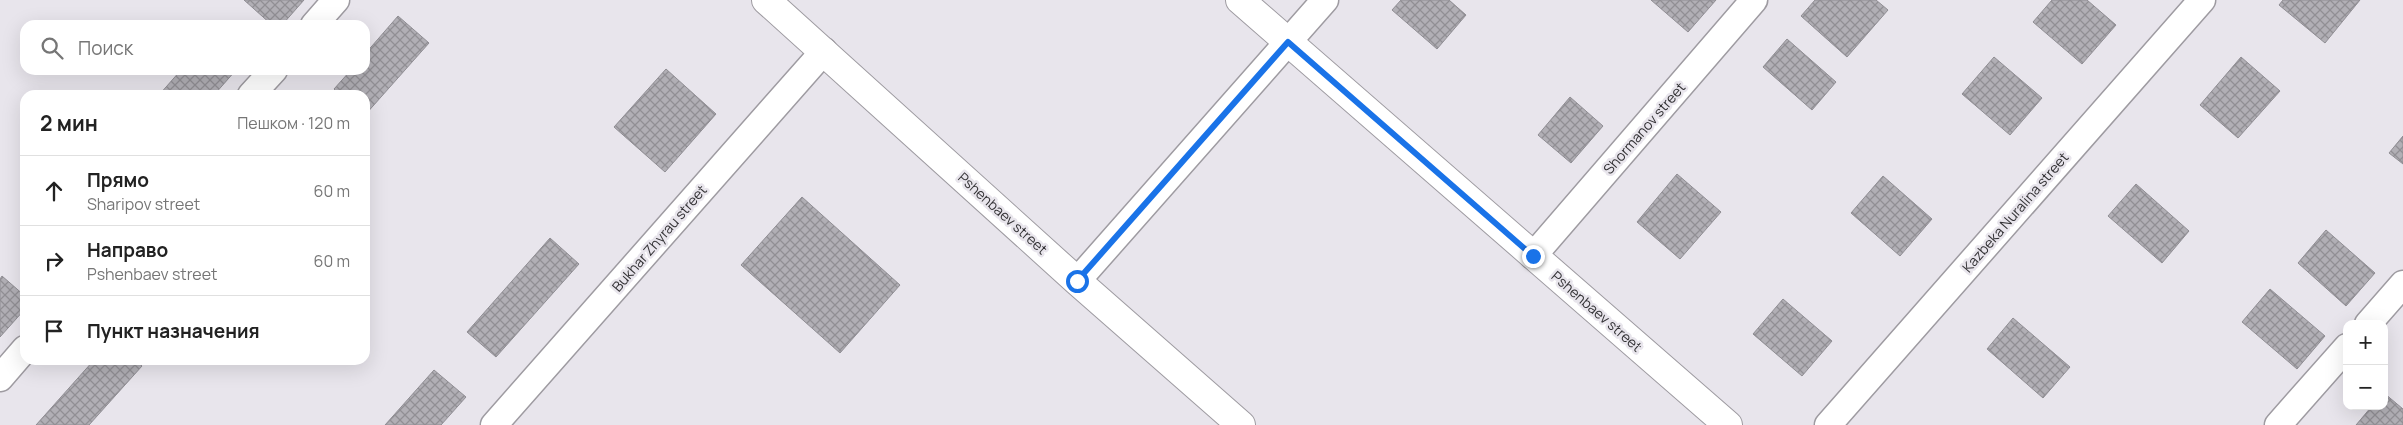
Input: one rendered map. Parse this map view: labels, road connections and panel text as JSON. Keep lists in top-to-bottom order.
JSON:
{
  "streets": {
    "street": [
      "Shormanov street",
      "Kazbeka Nuralina street",
      "Pshenbaev street",
      "Bukhar Zhyrau street"
    ]
  },
  "crossings": [
    ["Shormanov street", "Pshenbaev street"],
    ["Pshenbaev street", "Bukhar Zhyrau street"]
  ],
  "page": {
    "search": "Поиск",
    "heading": ["2 мин", "Пешком · 120 m"],
    "list": [
      ["Прямо", "Sharipov street", "60 m"],
      ["Направо", "Pshenbaev street", "60 m"],
      "Пункт назначения"
    ],
    "map_buttons": ["+", "−"]
  }
}
